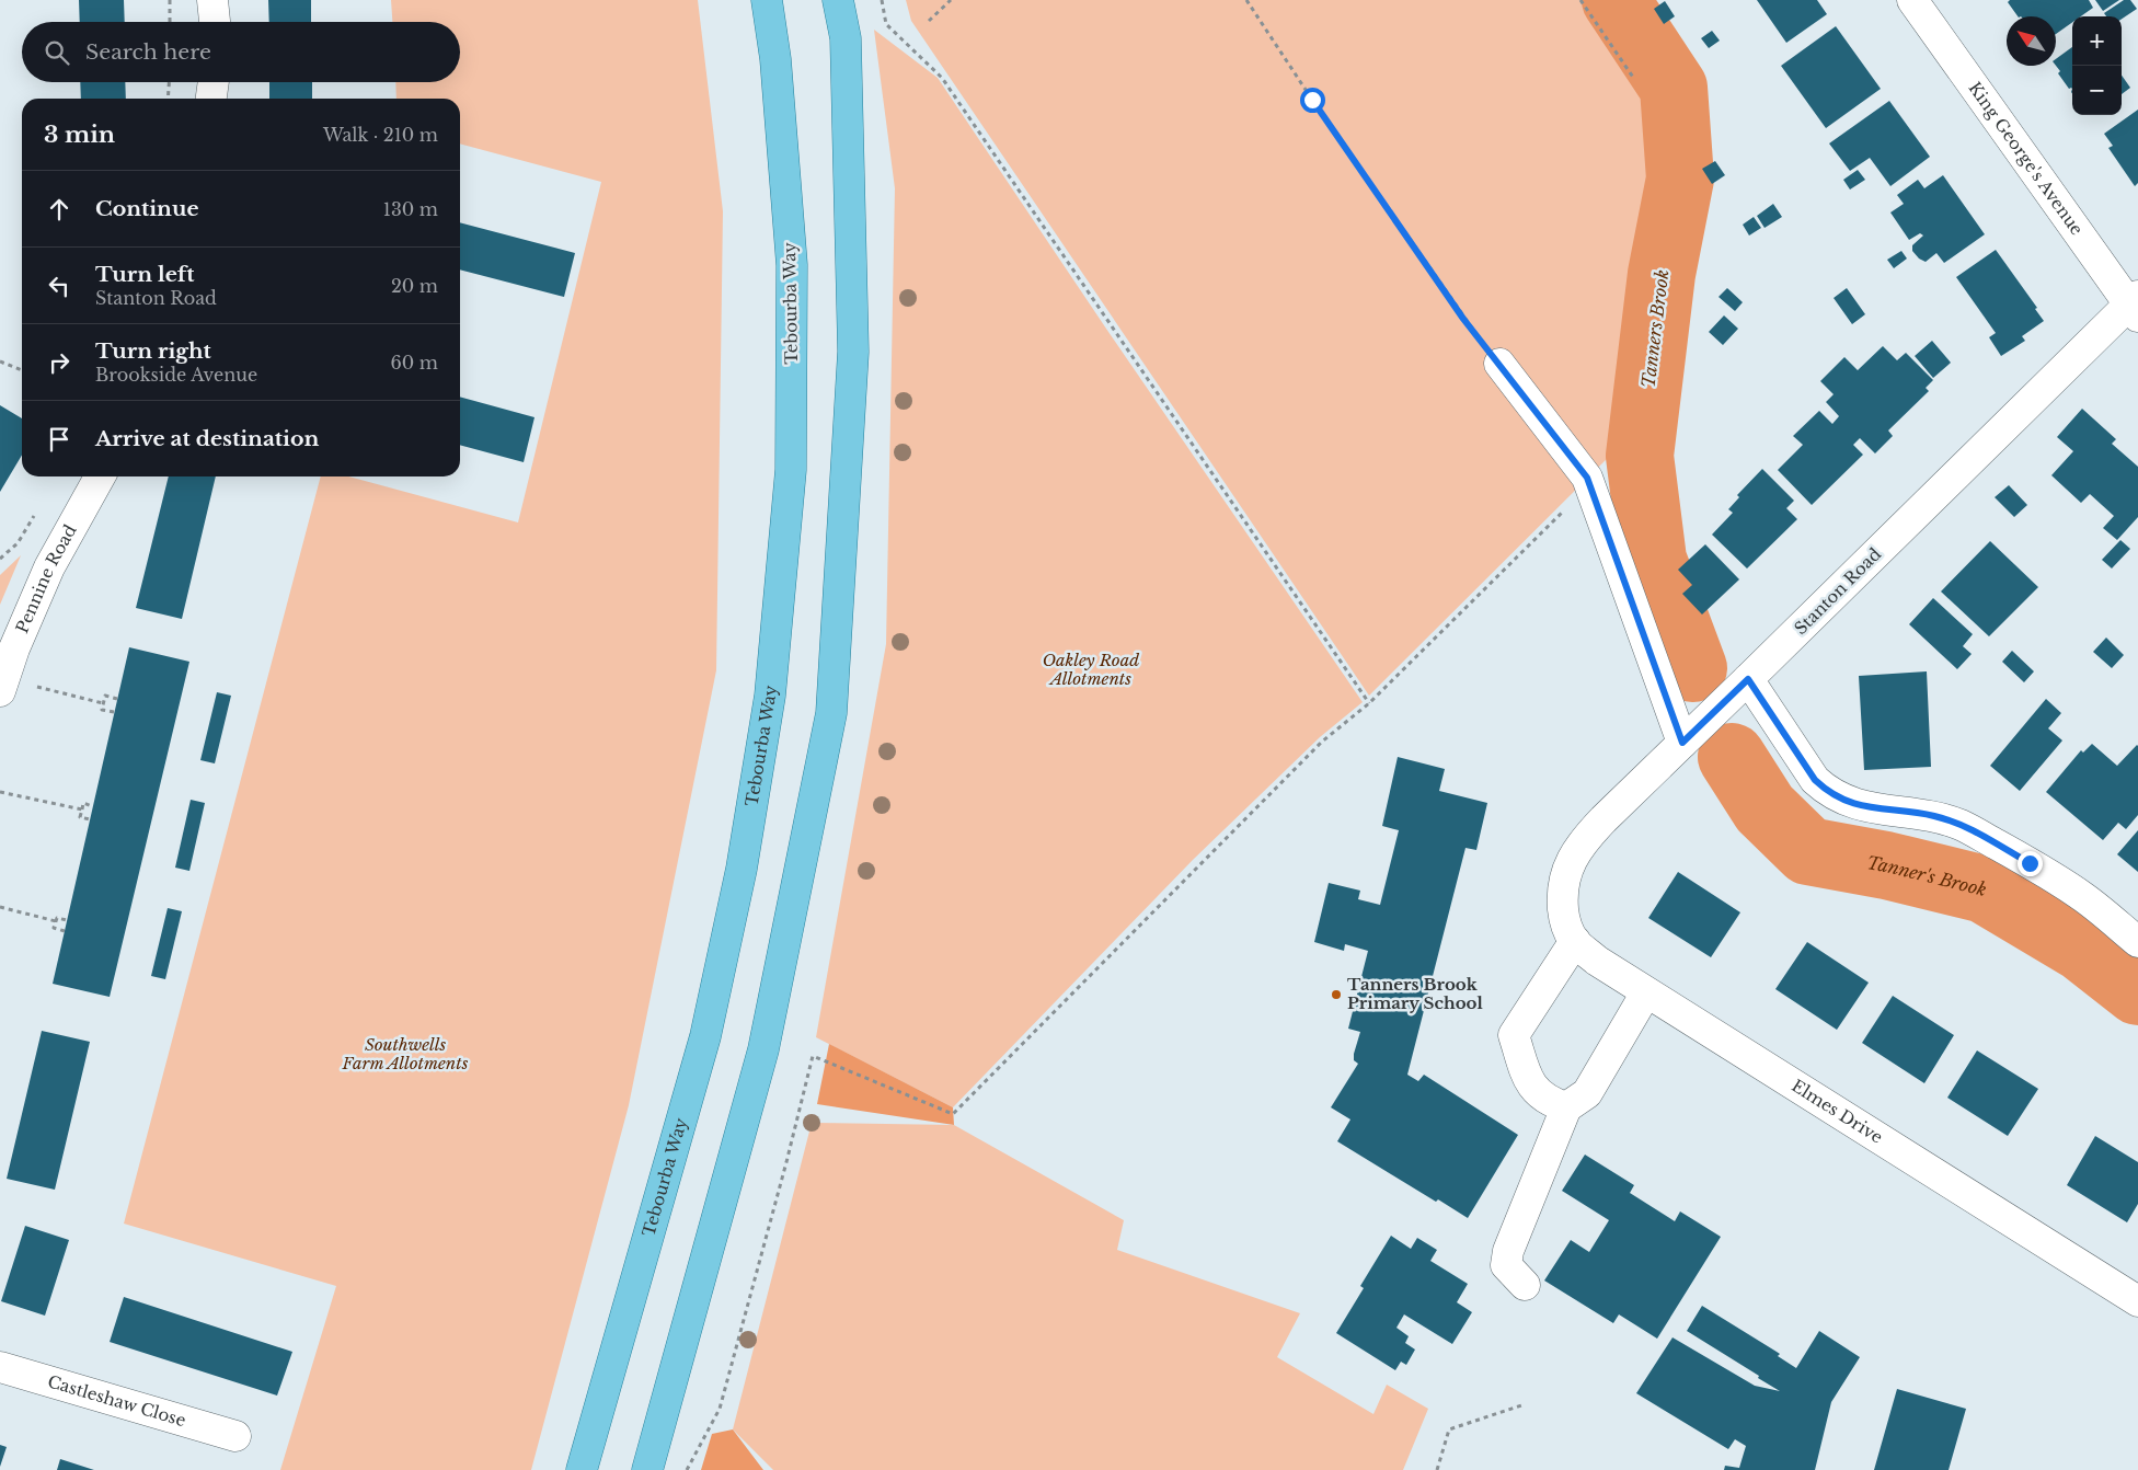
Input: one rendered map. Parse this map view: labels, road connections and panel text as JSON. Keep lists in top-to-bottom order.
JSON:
{
  "streets": {
    "main road": ["Tebourba Way"],
    "street": [
      "King George's Avenue",
      "Pennine Road",
      "Stanton Road",
      "Elmes Drive",
      "Castleshaw Close"
    ]
  },
  "crossings": [
    ["King George's Avenue", "Stanton Road"],
    ["Stanton Road", "Elmes Drive"]
  ],
  "water": ["Tanners Brook", "Tanner's Brook"],
  "parks": ["Oakley Road Allotments", "Southwells Farm Allotments"],
  "places": ["Tanners Brook Primary School"],
  "north": "top left",
  "page": {
    "map_buttons": ["+", "−"],
    "search": "Search here",
    "heading": ["3 min", "Walk · 210 m"],
    "list": [
      ["Continue", "130 m"],
      ["Turn left", "Stanton Road", "20 m"],
      ["Turn right", "Brookside Avenue", "60 m"],
      "Arrive at destination"
    ]
  }
}
